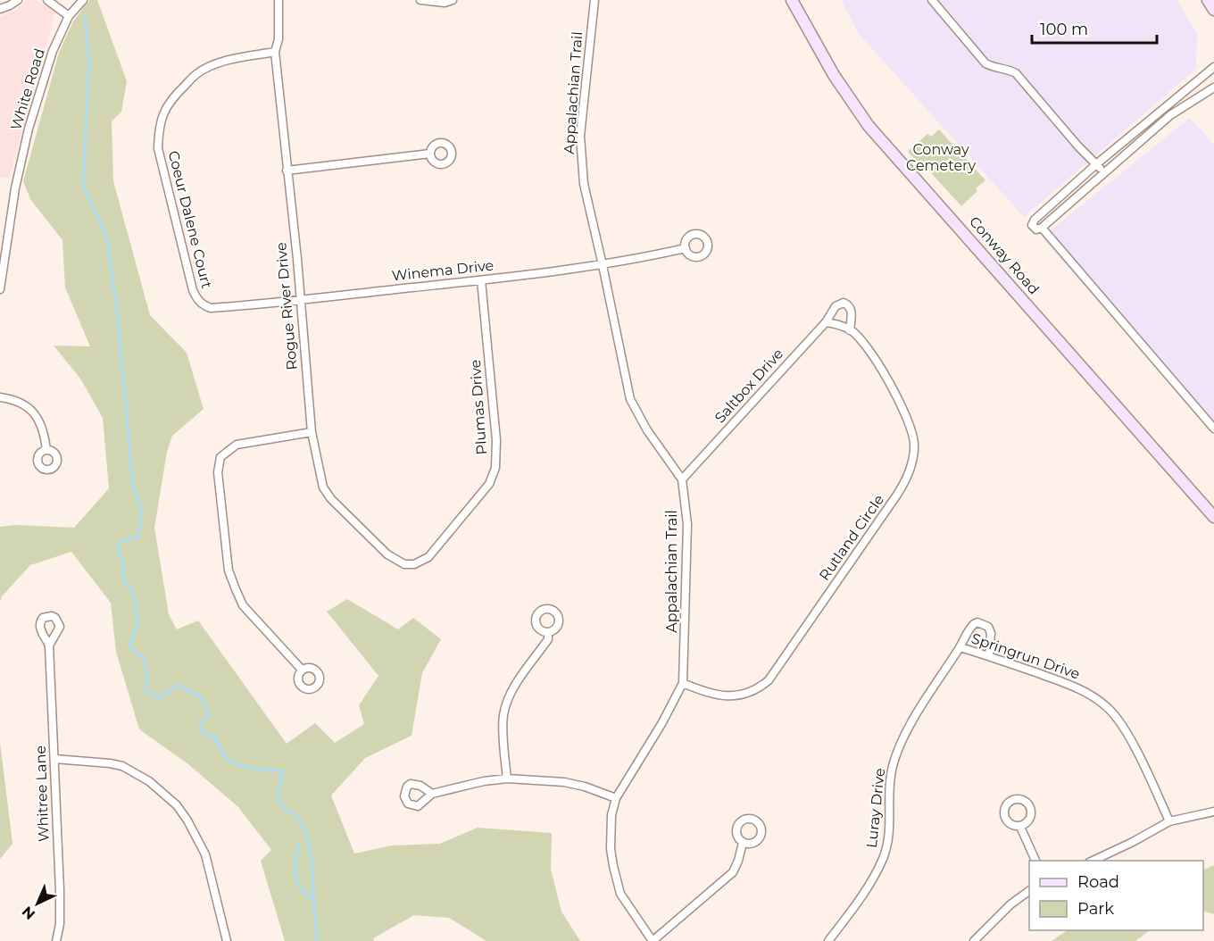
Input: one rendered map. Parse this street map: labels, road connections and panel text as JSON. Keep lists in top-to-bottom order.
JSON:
{
  "streets": {
    "street": [
      "White Road",
      "Appalachian Trail",
      "Coeur Dalene Court",
      "Conway Road",
      "Winema Drive",
      "Rogue River Drive",
      "Saltbox Drive",
      "Plumas Drive",
      "Rutland Circle",
      "Springrun Drive",
      "Whitree Lane",
      "Luray Drive"
    ]
  },
  "crossings": [
    ["Appalachian Trail", "Winema Drive"],
    ["Appalachian Trail", "Saltbox Drive"],
    ["Appalachian Trail", "Rutland Circle"],
    ["Coeur Dalene Court", "Winema Drive"],
    ["Coeur Dalene Court", "Rogue River Drive"],
    ["Winema Drive", "Rogue River Drive"],
    ["Winema Drive", "Plumas Drive"],
    ["Rogue River Drive", "Plumas Drive"],
    ["Saltbox Drive", "Rutland Circle"],
    ["Springrun Drive", "Luray Drive"]
  ],
  "parks": ["Conway Cemetery"],
  "legend": ["Road", "Park"],
  "scale_bar": "100 m",
  "north": "bottom left"
}
